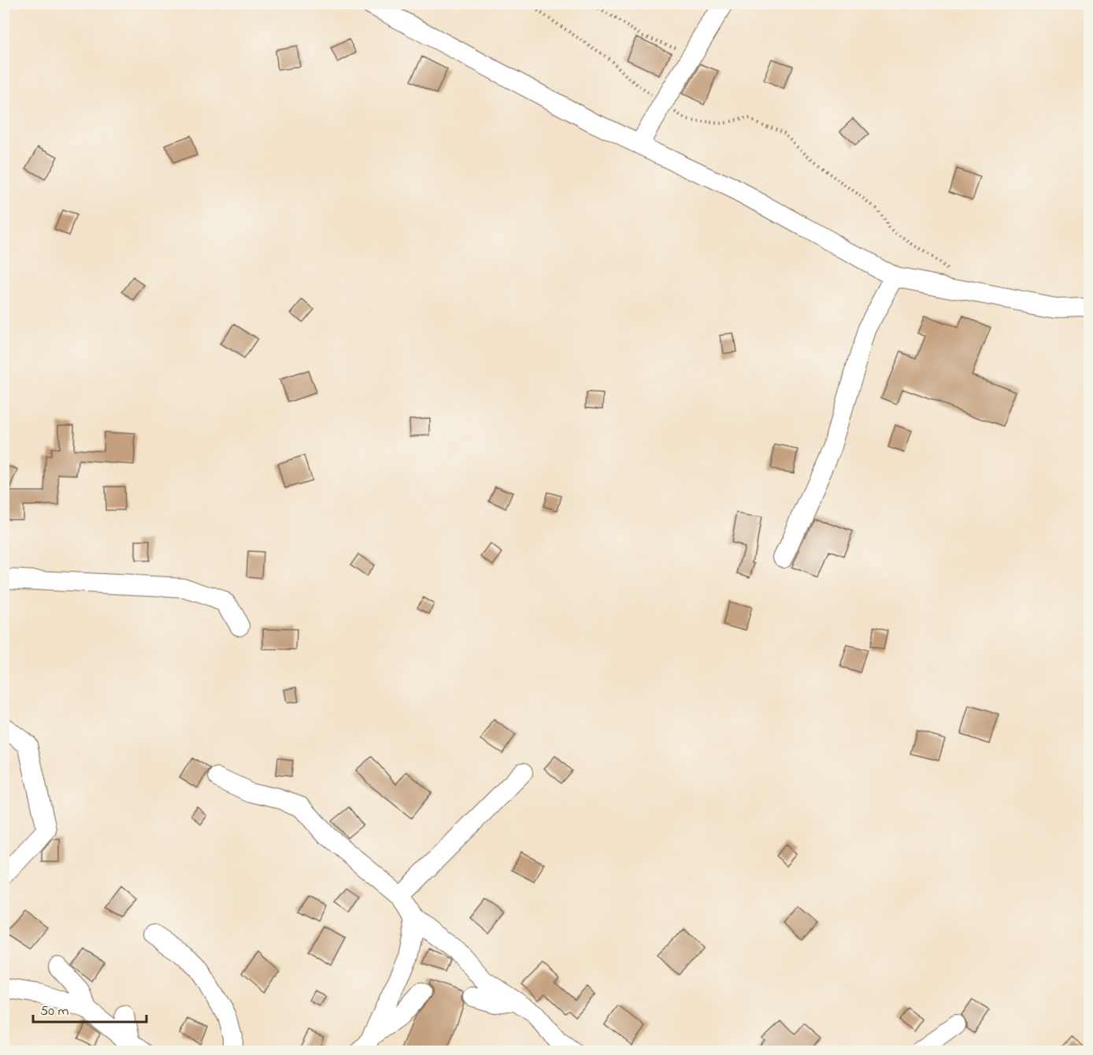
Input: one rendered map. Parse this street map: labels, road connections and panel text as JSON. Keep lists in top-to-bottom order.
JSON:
{
  "scale_bar": "50 m"
}
